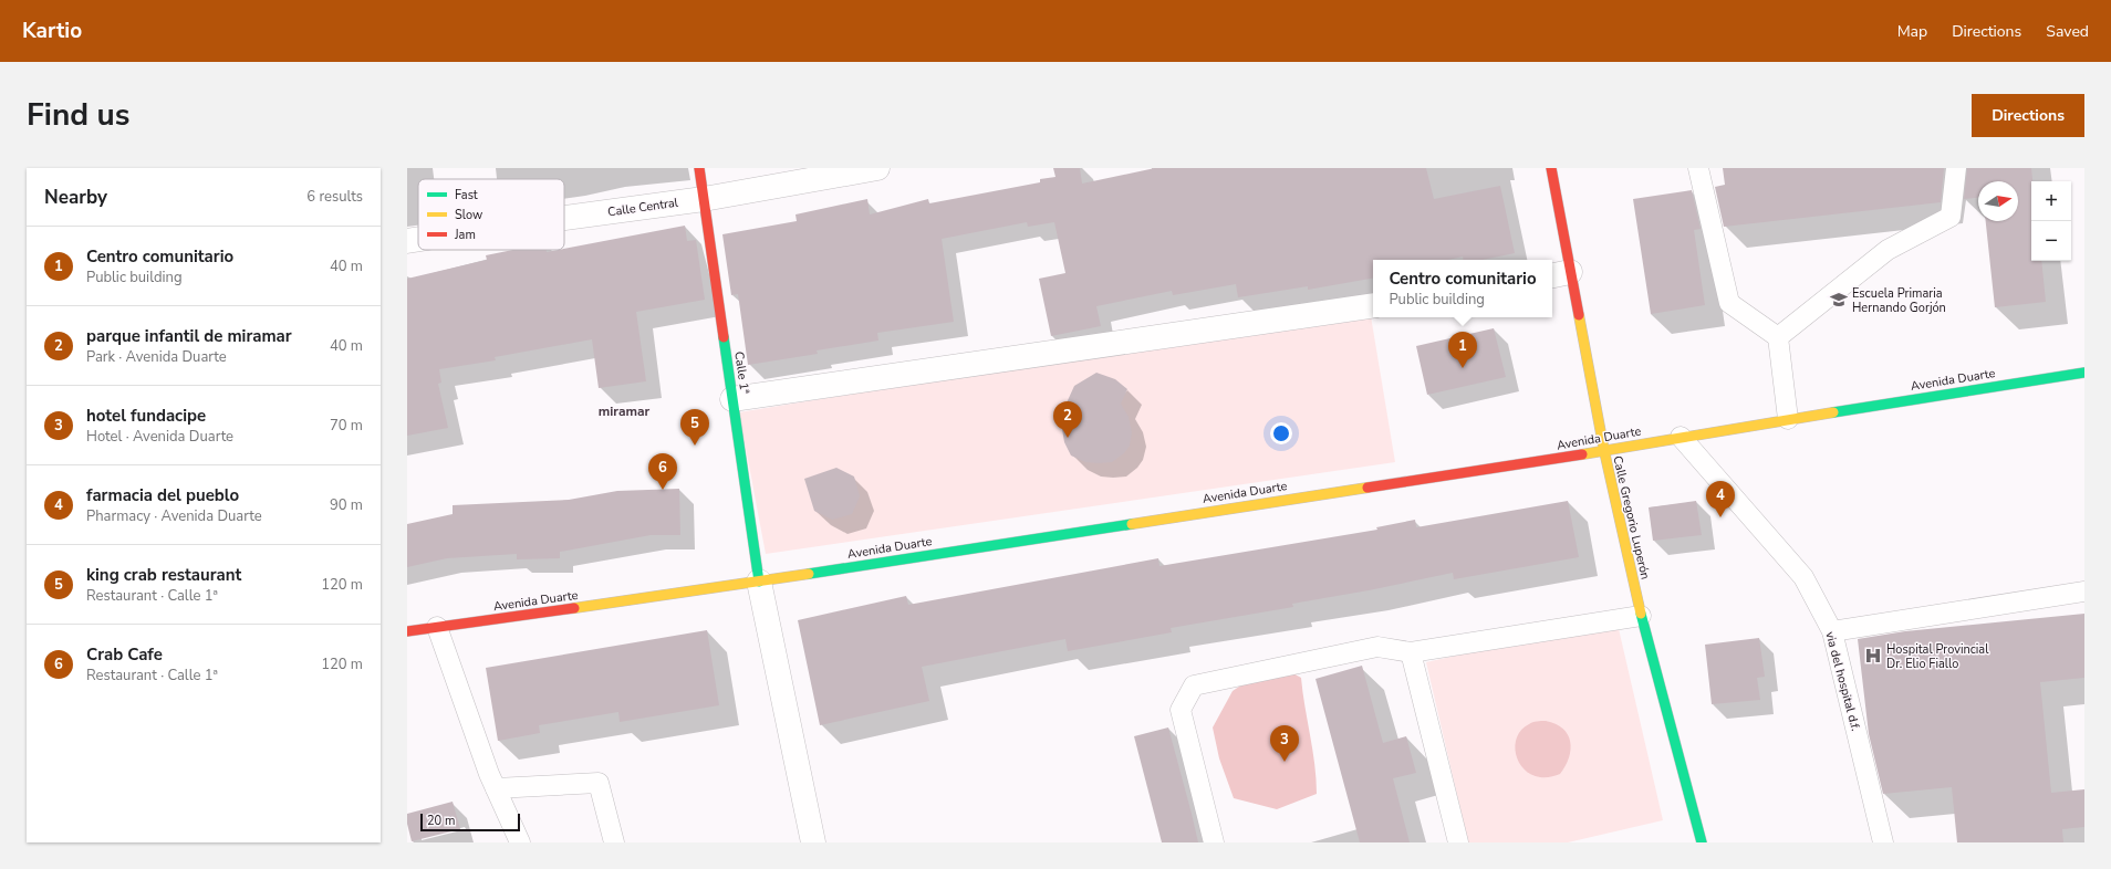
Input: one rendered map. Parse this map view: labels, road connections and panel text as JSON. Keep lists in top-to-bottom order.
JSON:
{
  "streets": {
    "main road": ["Calle 1ª", "Avenida Duarte", "Calle Gregorio Luperón"],
    "street": ["Calle Central"],
    "lane": ["via del hospital d.f."]
  },
  "crossings": [
    ["Calle Central", "Calle 1ª"],
    ["Calle 1ª", "Avenida Duarte"],
    ["Avenida Duarte", "Calle Gregorio Luperón"],
    ["Avenida Duarte", "via del hospital d.f."]
  ],
  "districts": ["miramar"],
  "places": {
    "school or university": ["Escuela Primaria Hernando Gorjón"],
    "hospital": ["Hospital Provincial Dr. Elio Fiallo"]
  },
  "legend": ["Fast", "Slow", "Jam"],
  "scale_bar": "20 m",
  "north": "right",
  "page": {
    "header": "Kartio",
    "nav": ["Map", "Directions", "Saved"],
    "title": "Find us",
    "buttons": "Directions",
    "heading": ["Nearby", "6 results"],
    "map_buttons": ["+", "−"],
    "list": [
      {
        "mark": "1",
        "name": "Centro comunitario",
        "note": "Public building",
        "value": "40 m"
      },
      {
        "mark": "2",
        "name": "parque infantil de miramar",
        "note": "Park · Avenida Duarte",
        "value": "40 m"
      },
      {
        "mark": "3",
        "name": "hotel fundacipe",
        "note": "Hotel · Avenida Duarte",
        "value": "70 m"
      },
      {
        "mark": "4",
        "name": "farmacia del pueblo",
        "note": "Pharmacy · Avenida Duarte",
        "value": "90 m"
      },
      {
        "mark": "5",
        "name": "king crab restaurant",
        "note": "Restaurant · Calle 1ª",
        "value": "120 m"
      },
      {
        "mark": "6",
        "name": "Crab Cafe",
        "note": "Restaurant · Calle 1ª",
        "value": "120 m"
      }
    ],
    "popup": ["Centro comunitario", "Public building"],
    "pins": [
      "1",
      "2",
      "5",
      "6",
      "4",
      "3"
    ],
    "scale": "20 m"
  }
}
